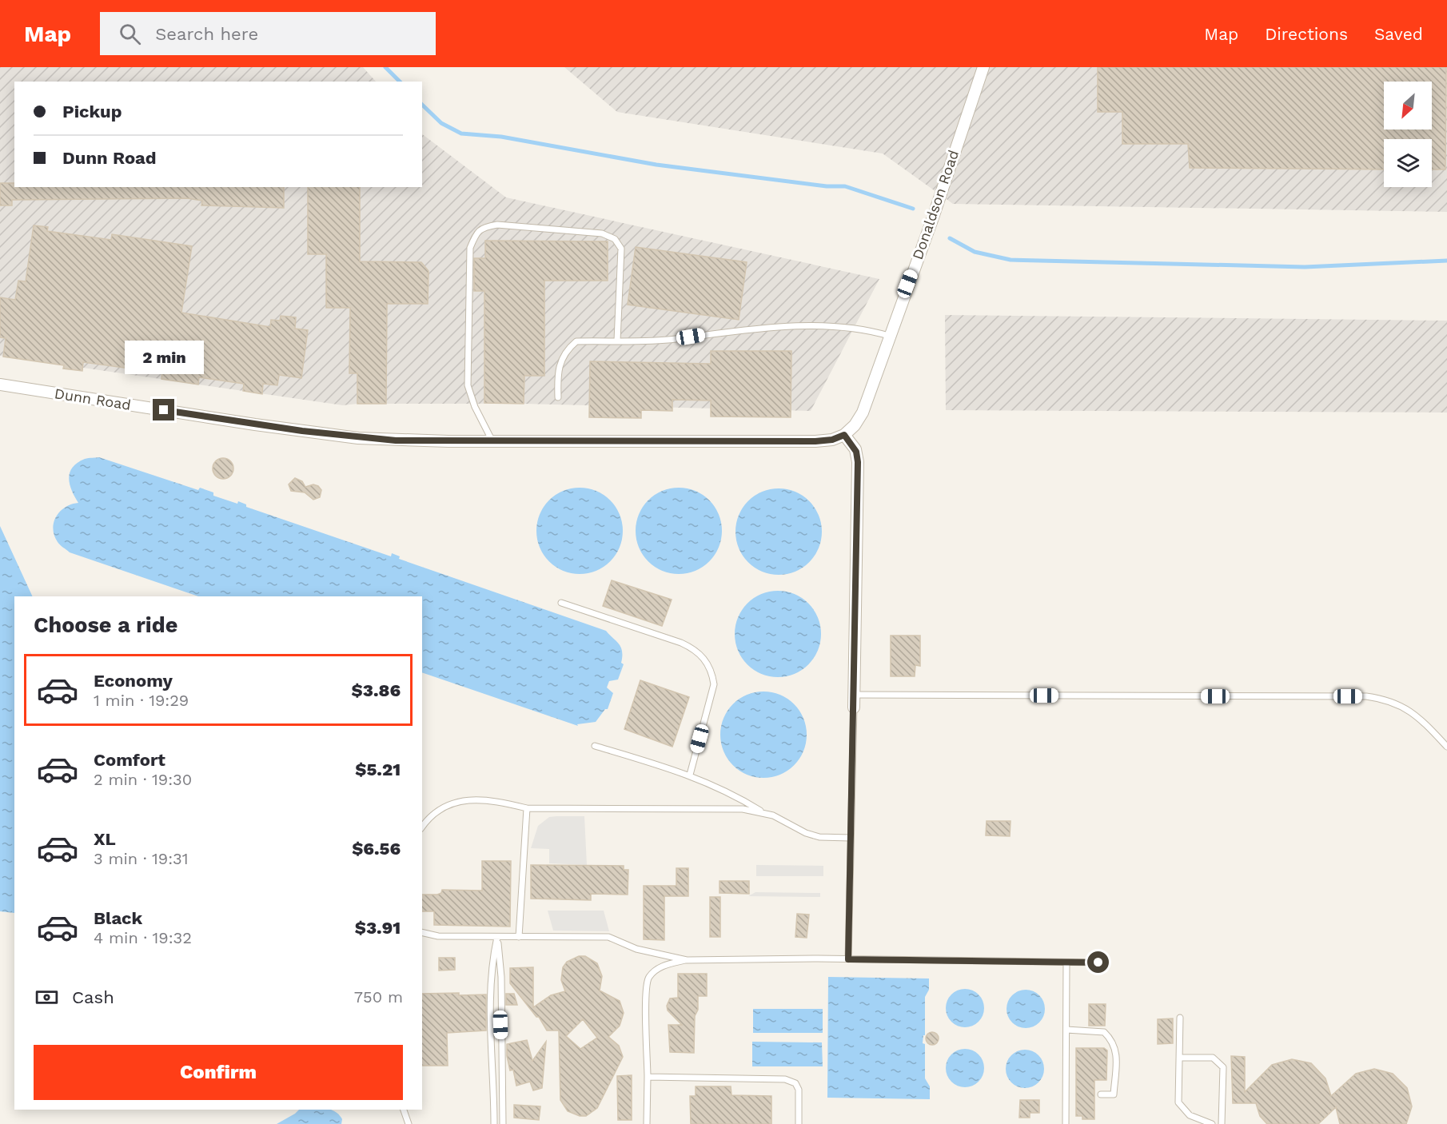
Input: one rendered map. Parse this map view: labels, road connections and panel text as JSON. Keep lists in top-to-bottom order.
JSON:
{
  "streets": {
    "street": ["Donaldson Road", "Dunn Road"]
  },
  "crossings": [
    ["Donaldson Road", "Dunn Road"]
  ],
  "north": "bottom left",
  "page": {
    "header": "Map",
    "search": "Search here",
    "nav": ["Map", "Directions", "Saved"],
    "banner": ["Pickup", "Dunn Road"],
    "bubble": "2 min",
    "heading": "Choose a ride",
    "list": [
      {
        "name": "Economy",
        "note": "1 min · 19:29",
        "value": "$3.86"
      },
      {
        "name": "Comfort",
        "note": "2 min · 19:30",
        "value": "$5.21"
      },
      {
        "name": "XL",
        "note": "3 min · 19:31",
        "value": "$6.56"
      },
      {
        "name": "Black",
        "note": "4 min · 19:32",
        "value": "$3.91"
      }
    ],
    "pay": ["Cash", "750 m"],
    "buttons": "Confirm"
  }
}
